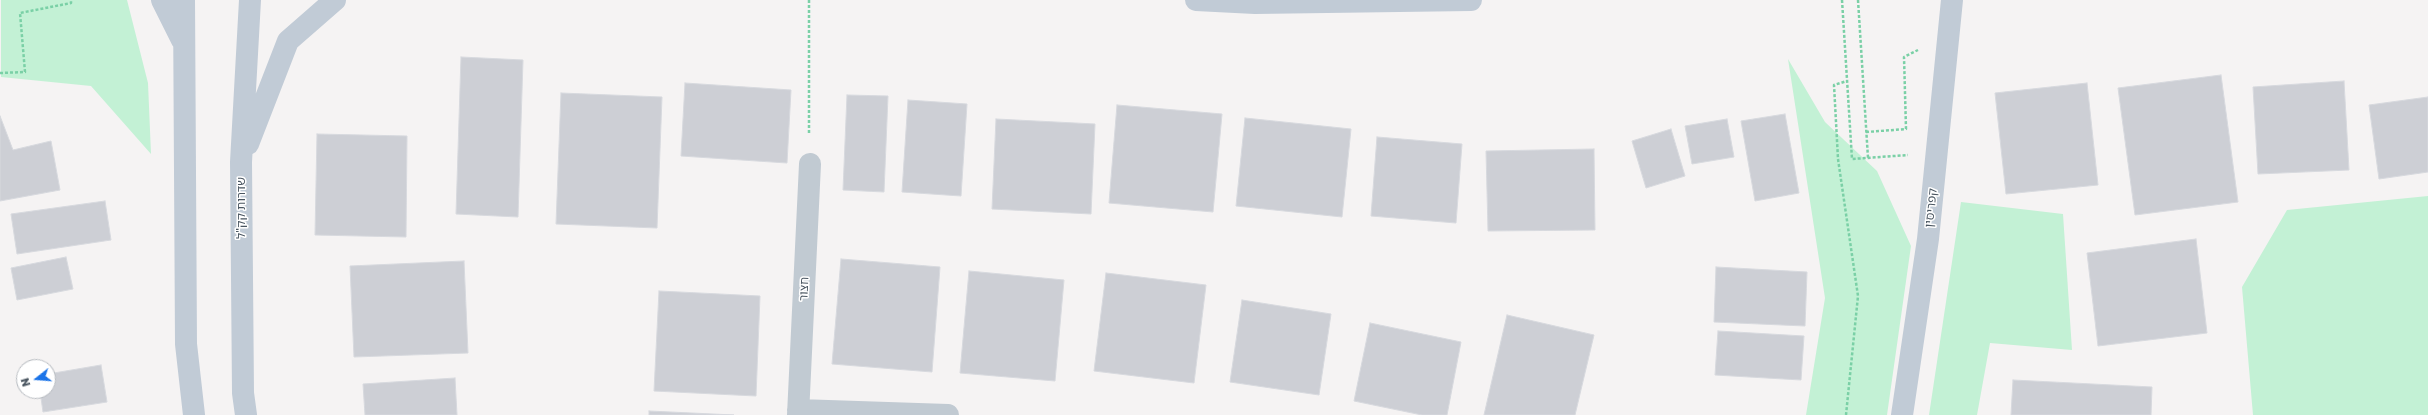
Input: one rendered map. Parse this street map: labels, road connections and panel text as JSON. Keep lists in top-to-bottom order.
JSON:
{
  "streets": {
    "main road": ["שדרות קק\"ל", "קפריסין"],
    "street": ["חצור"]
  },
  "north": "left"
}
